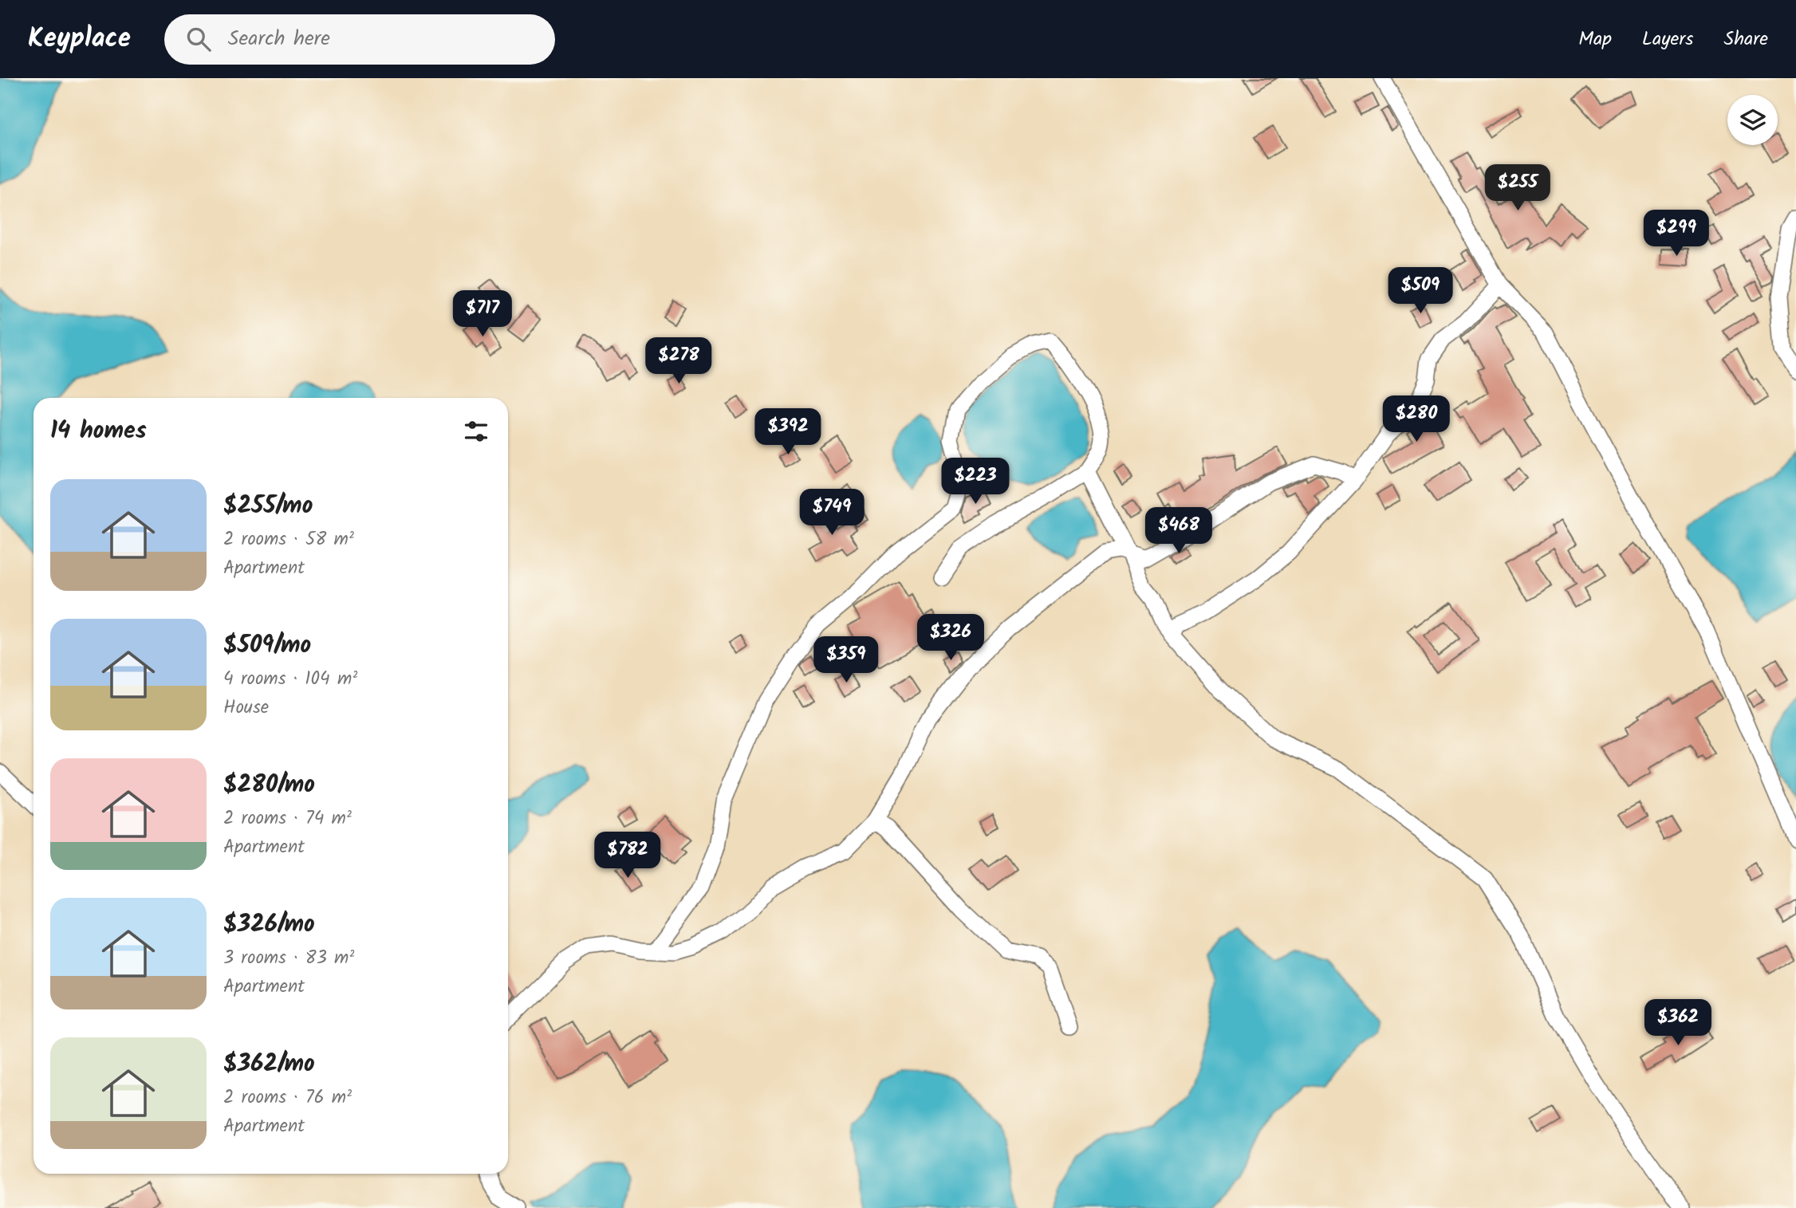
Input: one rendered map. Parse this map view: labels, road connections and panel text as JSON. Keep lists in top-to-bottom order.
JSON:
{
  "page": {
    "header": "Keyplace",
    "search": "Search here",
    "nav": ["Map", "Layers", "Share"],
    "price": [
      "$255",
      "$299",
      "$509",
      "$717",
      "$278",
      "$280",
      "$392",
      "$223",
      "$749",
      "$468",
      "$326",
      "$359",
      "$782",
      "$362"
    ],
    "heading": "14 homes",
    "list": [
      {
        "name": "$255/mo",
        "note": "2 rooms · 58 m² · Apartment"
      },
      {
        "name": "$509/mo",
        "note": "4 rooms · 104 m² · House"
      },
      {
        "name": "$280/mo",
        "note": "2 rooms · 74 m² · Apartment"
      },
      {
        "name": "$326/mo",
        "note": "3 rooms · 83 m² · Apartment"
      },
      {
        "name": "$362/mo",
        "note": "2 rooms · 76 m² · Apartment"
      }
    ]
  }
}
